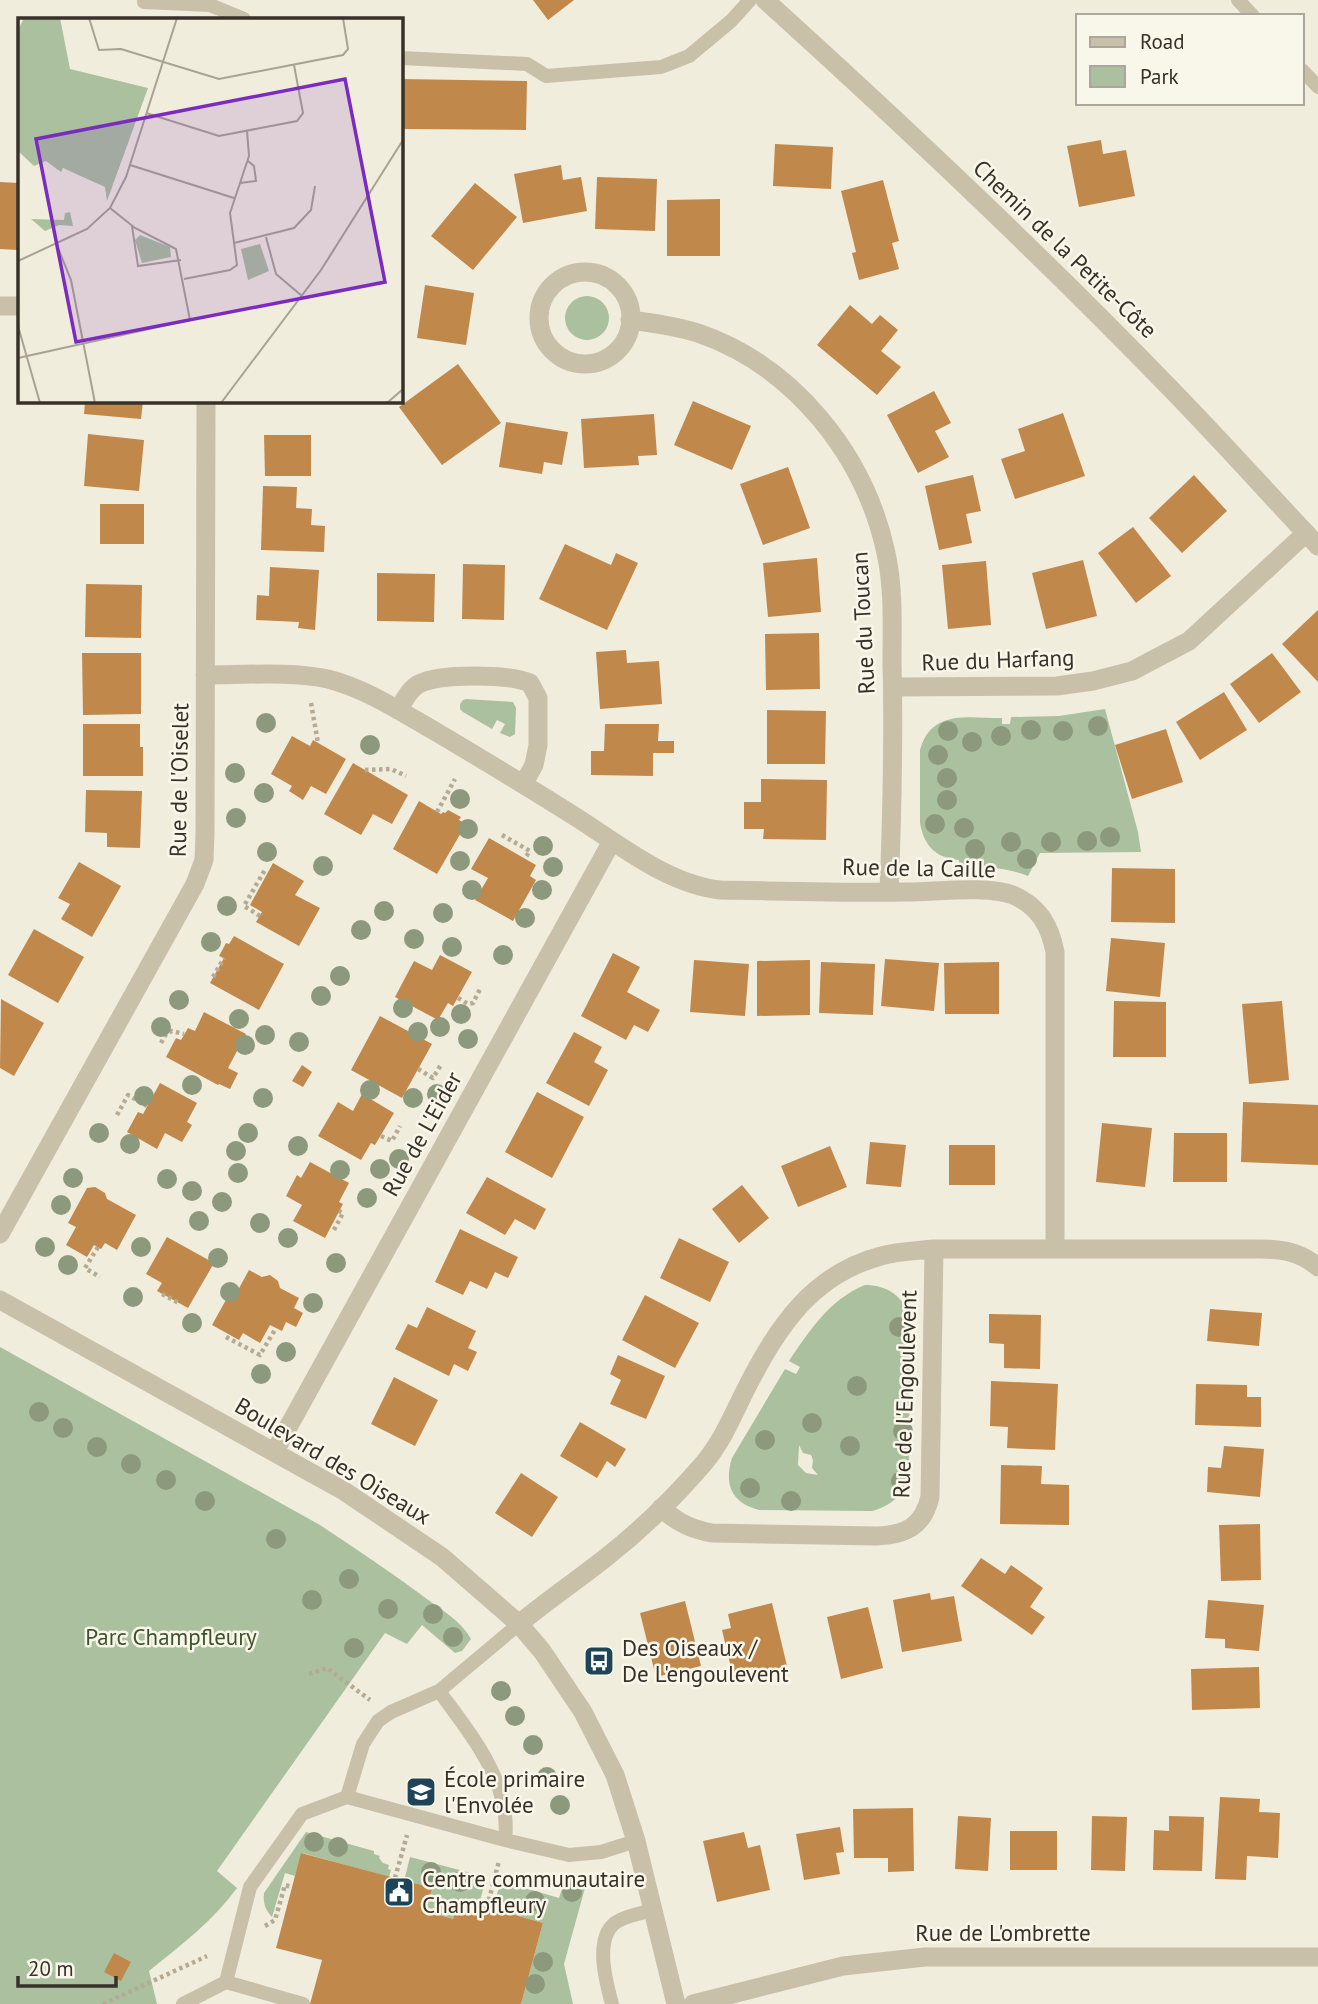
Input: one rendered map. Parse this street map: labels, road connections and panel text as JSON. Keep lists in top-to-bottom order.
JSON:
{
  "streets": {
    "street": [
      "Chemin de la Petite-Côte",
      "Rue du Toucan",
      "Rue du Harfang",
      "Rue de l'Oiselet",
      "Rue de la Caille",
      "Rue de L'Eider",
      "Rue de l'Engoulevent",
      "Boulevard des Oiseaux",
      "Rue de L'ombrette"
    ]
  },
  "crossings": [
    ["Chemin de la Petite-Côte", "Rue du Harfang"],
    ["Rue du Toucan", "Rue du Harfang"],
    ["Rue du Toucan", "Rue de la Caille"],
    ["Rue de l'Oiselet", "Rue de la Caille"],
    ["Rue de la Caille", "Rue de L'Eider"],
    ["Rue de L'Eider", "Boulevard des Oiseaux"]
  ],
  "parks": ["Parc Champfleury"],
  "places": {
    "bus stop": ["Des Oiseaux / De L'engoulevent"],
    "school or university": ["École primaire l'Envolée"],
    "public building": ["Centre communautaire Champfleury"]
  },
  "legend": ["Road", "Park"],
  "scale_bar": "20 m"
}
